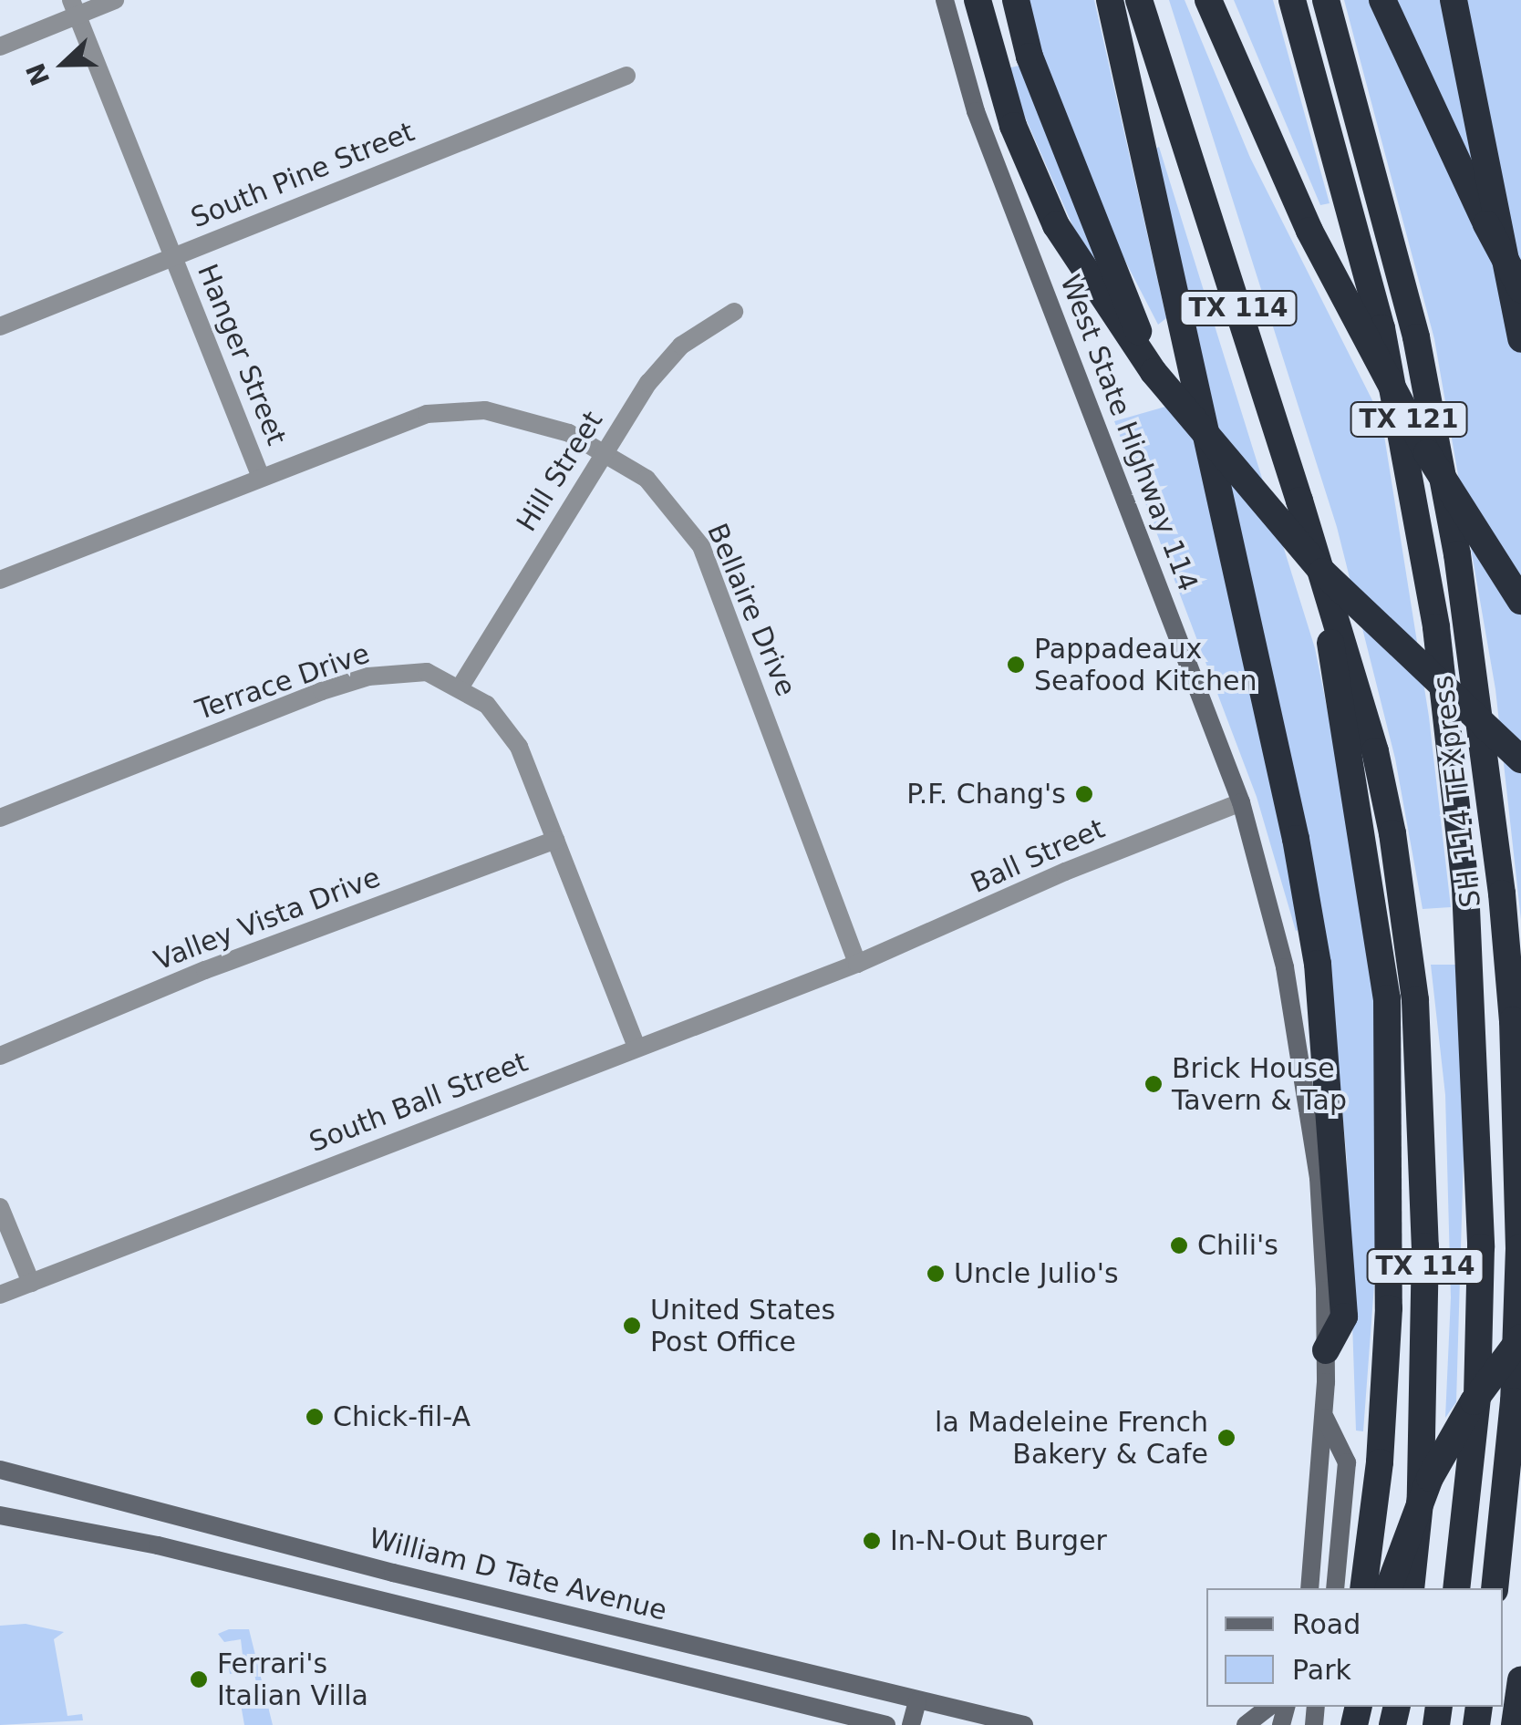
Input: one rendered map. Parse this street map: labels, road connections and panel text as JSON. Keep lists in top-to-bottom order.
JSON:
{
  "streets": {
    "highway": ["TX 114", "TX 121", "SH 114 TEXpress"],
    "main road": ["West State Highway 114", "William D Tate Avenue"],
    "street": [
      "South Pine Street",
      "Hanger Street",
      "Hill Street",
      "Bellaire Drive",
      "Terrace Drive",
      "Ball Street",
      "Valley Vista Drive",
      "South Ball Street"
    ]
  },
  "crossings": [
    ["South Pine Street", "Hanger Street"],
    ["Hanger Street", "Bellaire Drive"],
    ["West State Highway 114", "Ball Street"],
    ["Hill Street", "Bellaire Drive"],
    ["Hill Street", "Terrace Drive"],
    ["Bellaire Drive", "Ball Street"],
    ["Bellaire Drive", "South Ball Street"],
    ["Terrace Drive", "Valley Vista Drive"],
    ["Terrace Drive", "South Ball Street"],
    ["Ball Street", "South Ball Street"]
  ],
  "places": [
    "Pappadeaux Seafood Kitchen",
    "P.F. Chang's",
    "Brick House Tavern & Tap",
    "Chili's",
    "Uncle Julio's",
    "United States Post Office",
    "Chick-fil-A",
    "la Madeleine French Bakery & Cafe",
    "In-N-Out Burger",
    "Ferrari's Italian Villa"
  ],
  "legend": ["Road", "Park"],
  "north": "left"
}
